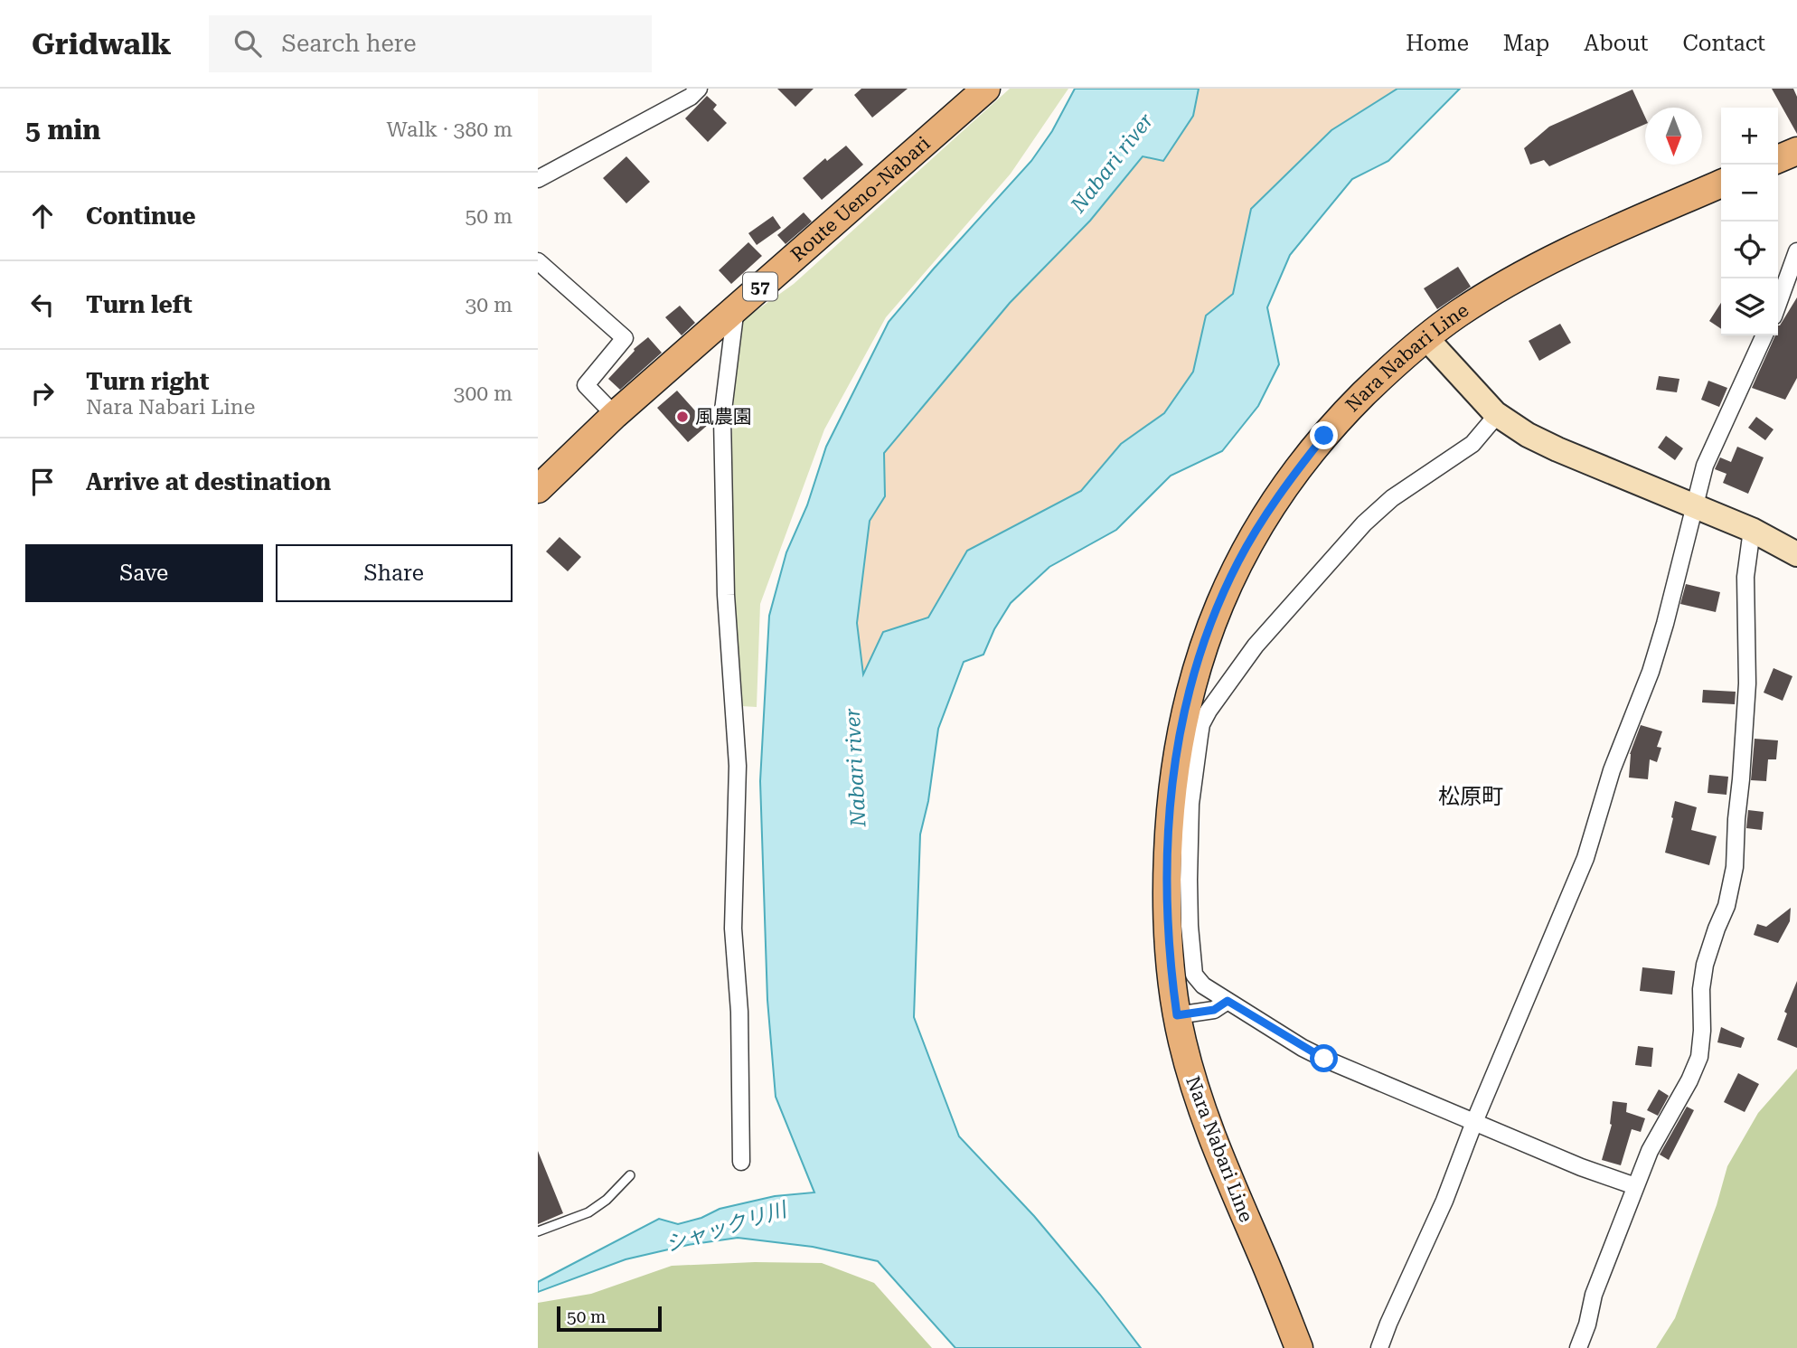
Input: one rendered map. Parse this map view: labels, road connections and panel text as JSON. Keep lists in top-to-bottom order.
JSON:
{
  "streets": {
    "main road": ["Route Ueno-Nabari", "57", "Nara Nabari Line"]
  },
  "districts": ["松原町"],
  "water": ["Nabari river", "シャックリ川"],
  "places": ["風農園"],
  "scale_bar": "50 m",
  "north": "bottom",
  "page": {
    "header": "Gridwalk",
    "search": "Search here",
    "nav": [
      "Home",
      "Map",
      "About",
      "Contact"
    ],
    "heading": ["5 min", "Walk · 380 m"],
    "map_buttons": ["+", "−"],
    "list": [
      ["Continue", "50 m"],
      ["Turn left", "30 m"],
      ["Turn right", "Nara Nabari Line", "300 m"],
      "Arrive at destination"
    ],
    "buttons": ["Save", "Share"],
    "scale": "50 m"
  }
}
